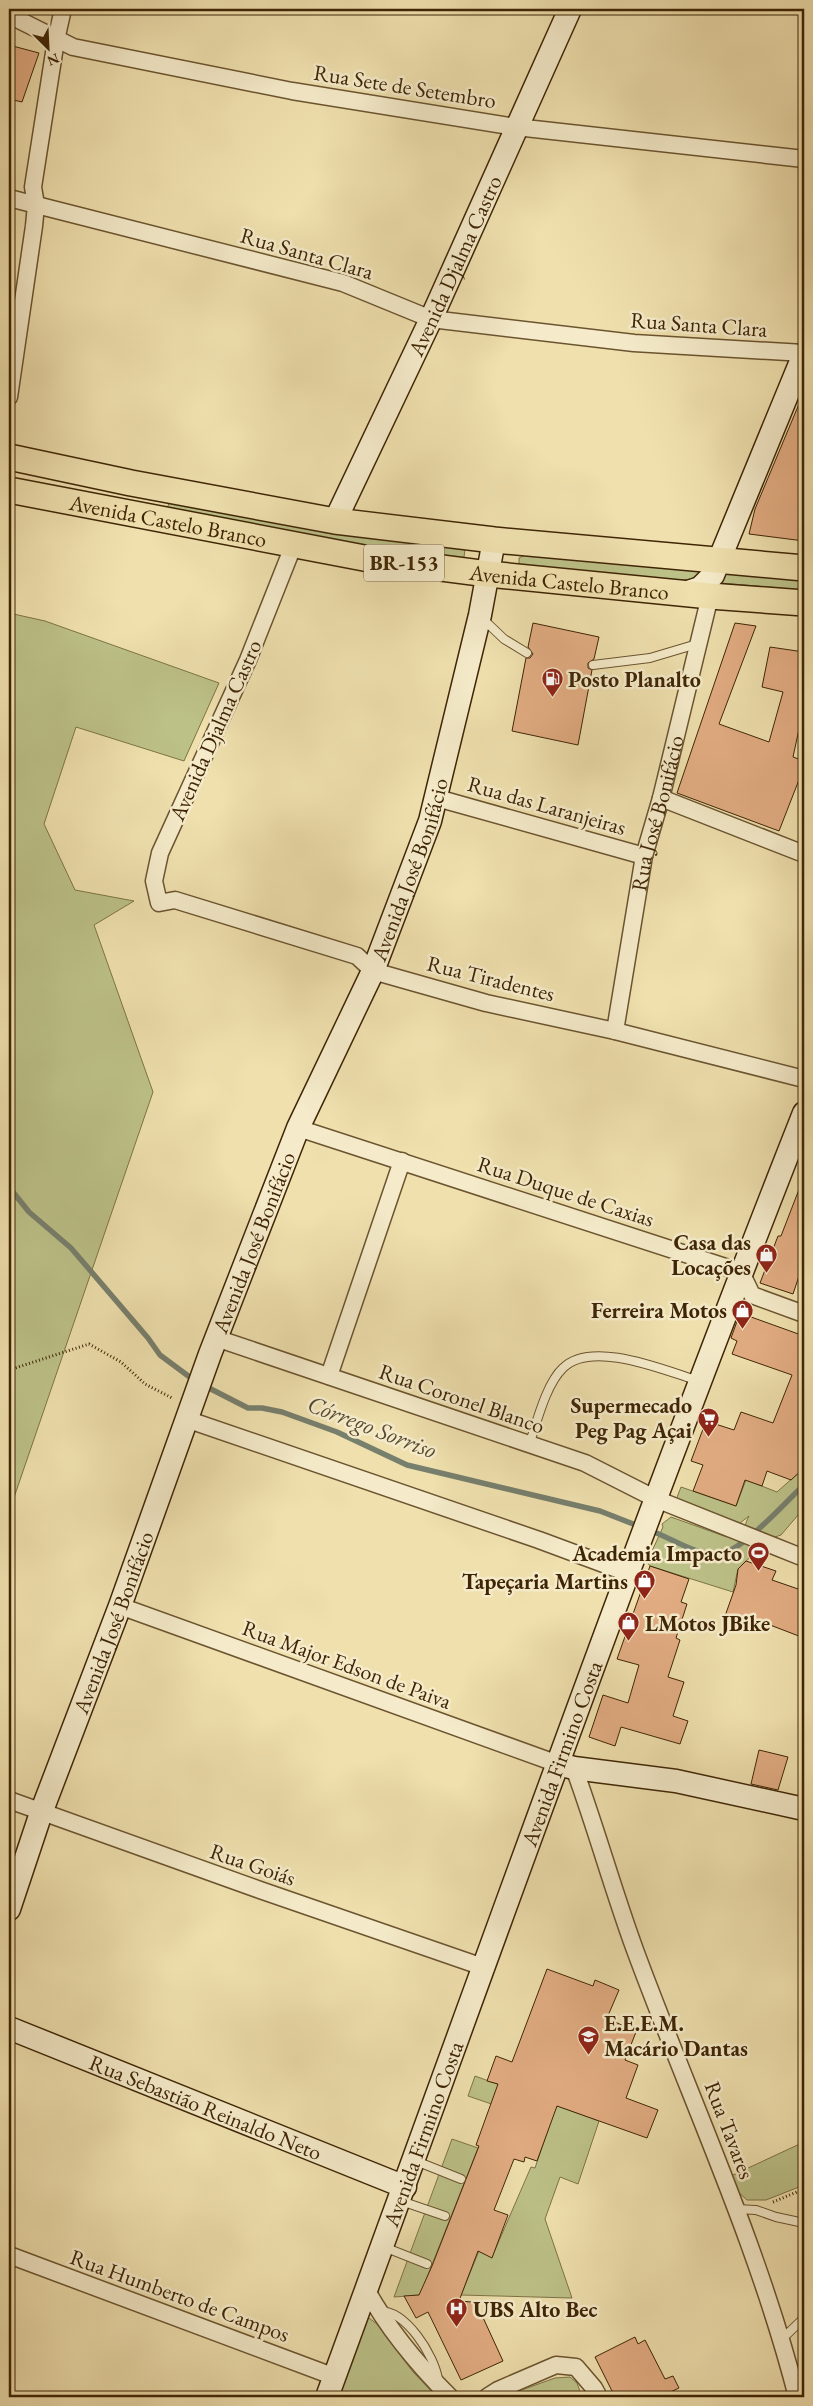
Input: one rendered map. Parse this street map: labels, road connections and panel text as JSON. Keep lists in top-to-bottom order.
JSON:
{
  "streets": {
    "main road": ["Avenida Castelo Branco", "BR-153"],
    "street": [
      "Rua Sete de Setembro",
      "Rua Santa Clara",
      "Avenida Djalma Castro",
      "Rua das Laranjeiras",
      "Rua José Bonifácio",
      "Avenida José Bonifácio",
      "Rua Tiradentes",
      "Rua Duque de Caxias",
      "Rua Coronel Blanco",
      "Rua Major Edson de Paiva",
      "Avenida Firmino Costa",
      "Rua Goiás",
      "Rua Sebastião Reinaldo Neto",
      "Rua Tavares",
      "Rua Humberto de Campos"
    ]
  },
  "crossings": [
    ["Rua Sete de Setembro", "Avenida Djalma Castro"],
    ["Rua Santa Clara", "Avenida Djalma Castro"],
    ["Avenida Djalma Castro", "Avenida Castelo Branco"],
    ["Avenida Djalma Castro", "Rua Tiradentes"],
    ["Avenida Castelo Branco", "Rua José Bonifácio"],
    ["Avenida Castelo Branco", "Avenida José Bonifácio"],
    ["Rua das Laranjeiras", "Rua José Bonifácio"],
    ["Rua das Laranjeiras", "Avenida José Bonifácio"],
    ["Rua José Bonifácio", "Rua Tiradentes"],
    ["Avenida José Bonifácio", "Rua Tiradentes"],
    ["Avenida José Bonifácio", "Rua Duque de Caxias"],
    ["Avenida José Bonifácio", "Rua Coronel Blanco"],
    ["Avenida José Bonifácio", "Rua Major Edson de Paiva"],
    ["Avenida José Bonifácio", "Rua Goiás"],
    ["Rua Duque de Caxias", "Avenida Firmino Costa"],
    ["Rua Coronel Blanco", "Avenida Firmino Costa"],
    ["Rua Major Edson de Paiva", "Avenida Firmino Costa"],
    ["Rua Major Edson de Paiva", "Rua Tavares"],
    ["Avenida Firmino Costa", "Rua Goiás"],
    ["Avenida Firmino Costa", "Rua Sebastião Reinaldo Neto"],
    ["Avenida Firmino Costa", "Rua Tavares"],
    ["Avenida Firmino Costa", "Rua Humberto de Campos"]
  ],
  "water": ["Córrego Sorriso"],
  "places": {
    "fuel station": ["Posto Planalto"],
    "shop": [
      "Casa das Locações",
      "Ferreira Motos",
      "Tapeçaria Martins",
      "LMotos JBike"
    ],
    "supermarket": ["Supermecado Peg Pag Açai"],
    "sports": ["Academia Impacto"],
    "school or university": ["E.E.E.M. Macário Dantas"],
    "hospital": ["UBS Alto Bec"]
  },
  "north": "bottom right"
}
